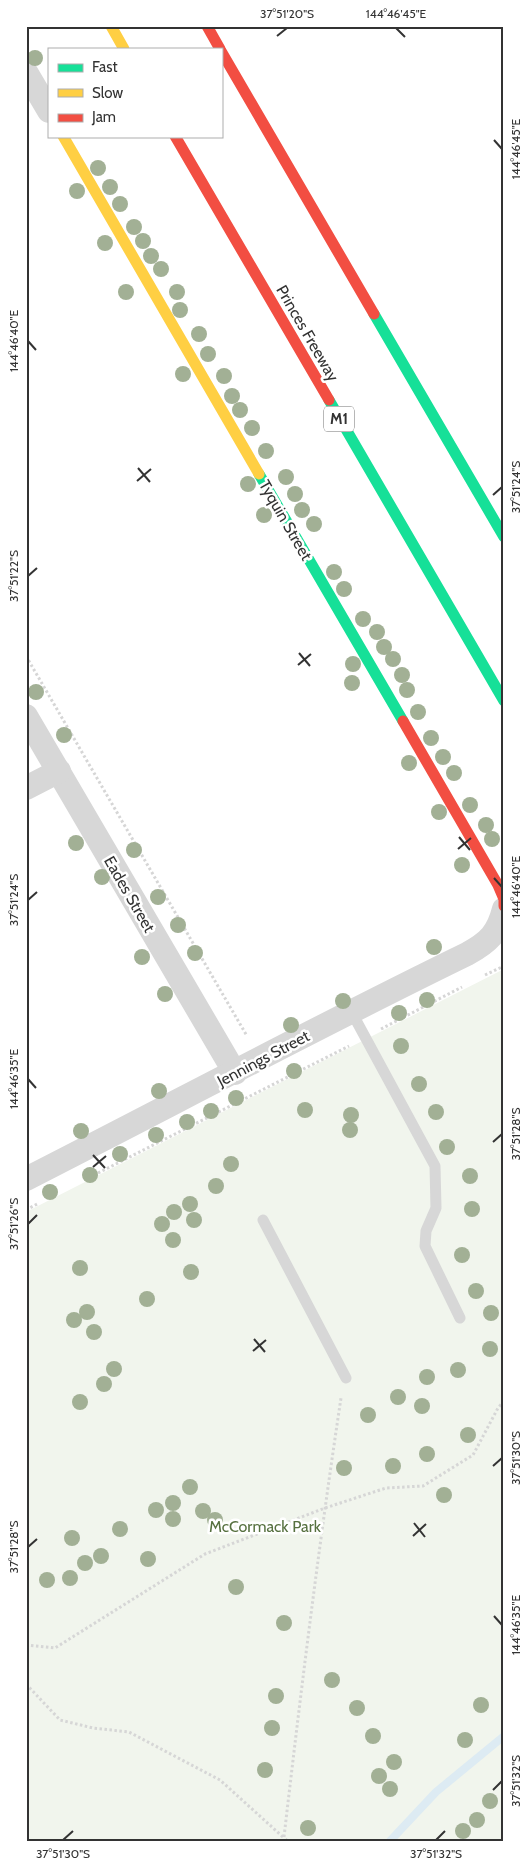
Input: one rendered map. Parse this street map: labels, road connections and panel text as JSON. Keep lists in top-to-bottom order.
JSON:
{
  "streets": {
    "main road": ["Princes Freeway", "M1", "Tyquin Street"],
    "street": ["Eades Street", "Jennings Street"]
  },
  "crossings": [
    ["Tyquin Street", "Jennings Street"],
    ["Eades Street", "Jennings Street"]
  ],
  "parks": ["McCormack Park"],
  "legend": ["Fast", "Slow", "Jam"],
  "coordinates": [
    "37°51'20\"S",
    "144°46'45\"E",
    "144°46'40\"E",
    "37°51'24\"S",
    "37°51'22\"S",
    "144°46'35\"E",
    "37°51'28\"S",
    "37°51'26\"S",
    "37°51'30\"S",
    "37°51'32\"S"
  ]
}
